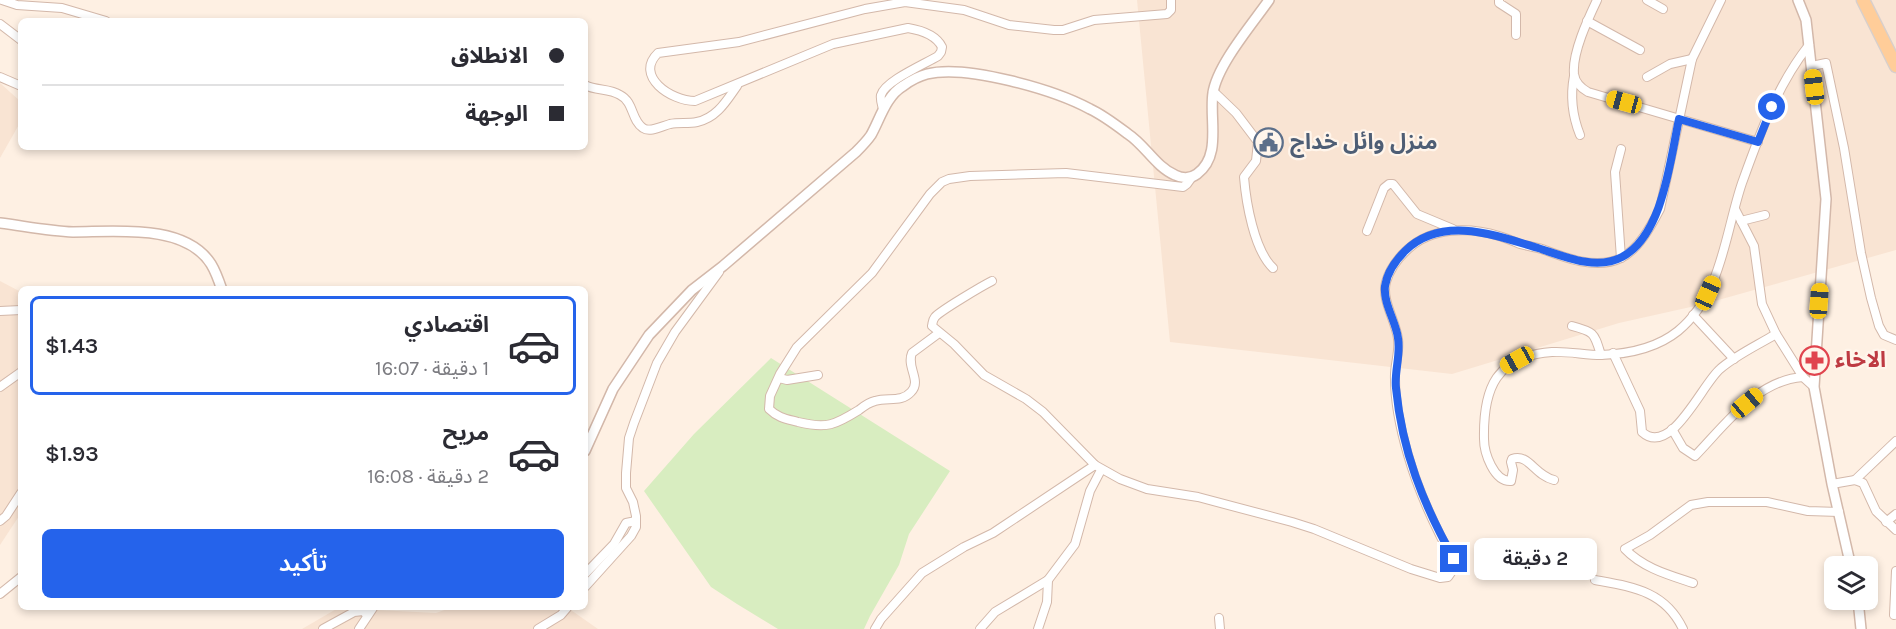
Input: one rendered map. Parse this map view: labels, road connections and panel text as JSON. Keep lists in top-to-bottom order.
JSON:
{
  "places": {
    "public building": ["منزل وائل خداج"],
    "pharmacy": ["الاخاء"]
  },
  "page": {
    "banner": ["الانطلاق", "الوجهة"],
    "list": [
      {
        "name": "اقتصادي",
        "note": "1 دقيقة · 16:07",
        "value": "$1.43"
      },
      {
        "name": "مريح",
        "note": "2 دقيقة · 16:08",
        "value": "$1.93"
      }
    ],
    "buttons": "تأكيد",
    "bubble": "2 دقيقة"
  }
}
